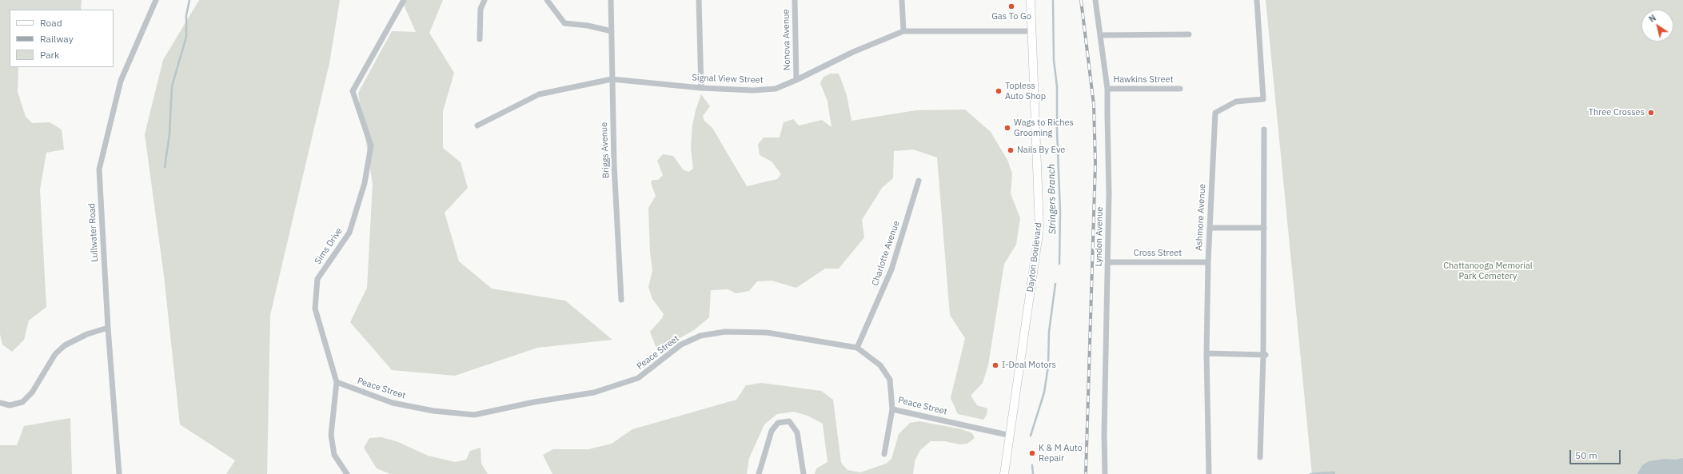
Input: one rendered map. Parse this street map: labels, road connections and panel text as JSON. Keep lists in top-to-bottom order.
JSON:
{
  "streets": {
    "main road": ["Dayton Boulevard"],
    "street": [
      "Nonova Avenue",
      "Signal View Street",
      "Hawkins Street",
      "Briggs Avenue",
      "Ashmore Avenue",
      "Lullwater Road",
      "Lyndon Avenue",
      "Sims Drive",
      "Charlotte Avenue",
      "Cross Street",
      "Peace Street"
    ]
  },
  "crossings": [
    ["Nonova Avenue", "Signal View Street"],
    ["Signal View Street", "Briggs Avenue"],
    ["Signal View Street", "Dayton Boulevard"],
    ["Hawkins Street", "Lyndon Avenue"],
    ["Ashmore Avenue", "Cross Street"],
    ["Lyndon Avenue", "Cross Street"],
    ["Sims Drive", "Peace Street"],
    ["Charlotte Avenue", "Peace Street"],
    ["Dayton Boulevard", "Peace Street"]
  ],
  "water": ["Stringers Branch"],
  "parks": ["Chattanooga Memorial Park Cemetery"],
  "places": [
    "Gas To Go",
    "Topless Auto Shop",
    "Three Crosses",
    "Wags to Riches Grooming",
    "Nails By Eve",
    "I-Deal Motors",
    "K & M Auto Repair"
  ],
  "legend": ["Road", "Railway", "Park"],
  "scale_bar": "50 m",
  "north": "top left"
}
